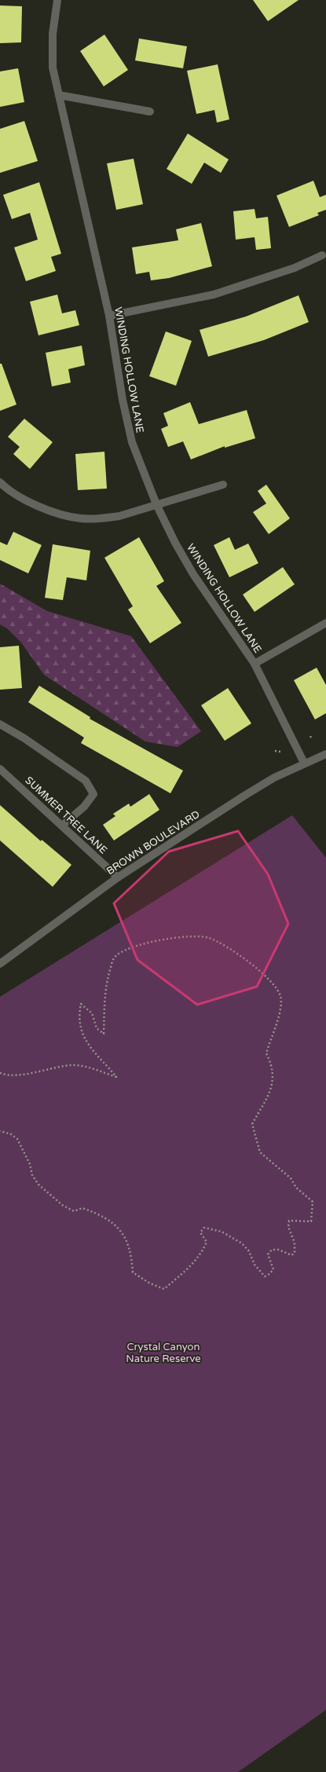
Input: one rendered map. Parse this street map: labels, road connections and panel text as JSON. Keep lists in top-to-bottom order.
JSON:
{
  "streets": {
    "street": ["WINDING HOLLOW LANE", "SUMMER TREE LANE", "BROWN BOULEVARD"]
  },
  "crossings": [
    ["WINDING HOLLOW LANE", "BROWN BOULEVARD"],
    ["SUMMER TREE LANE", "BROWN BOULEVARD"]
  ],
  "parks": ["Crystal Canyon Nature Reserve"]
}
